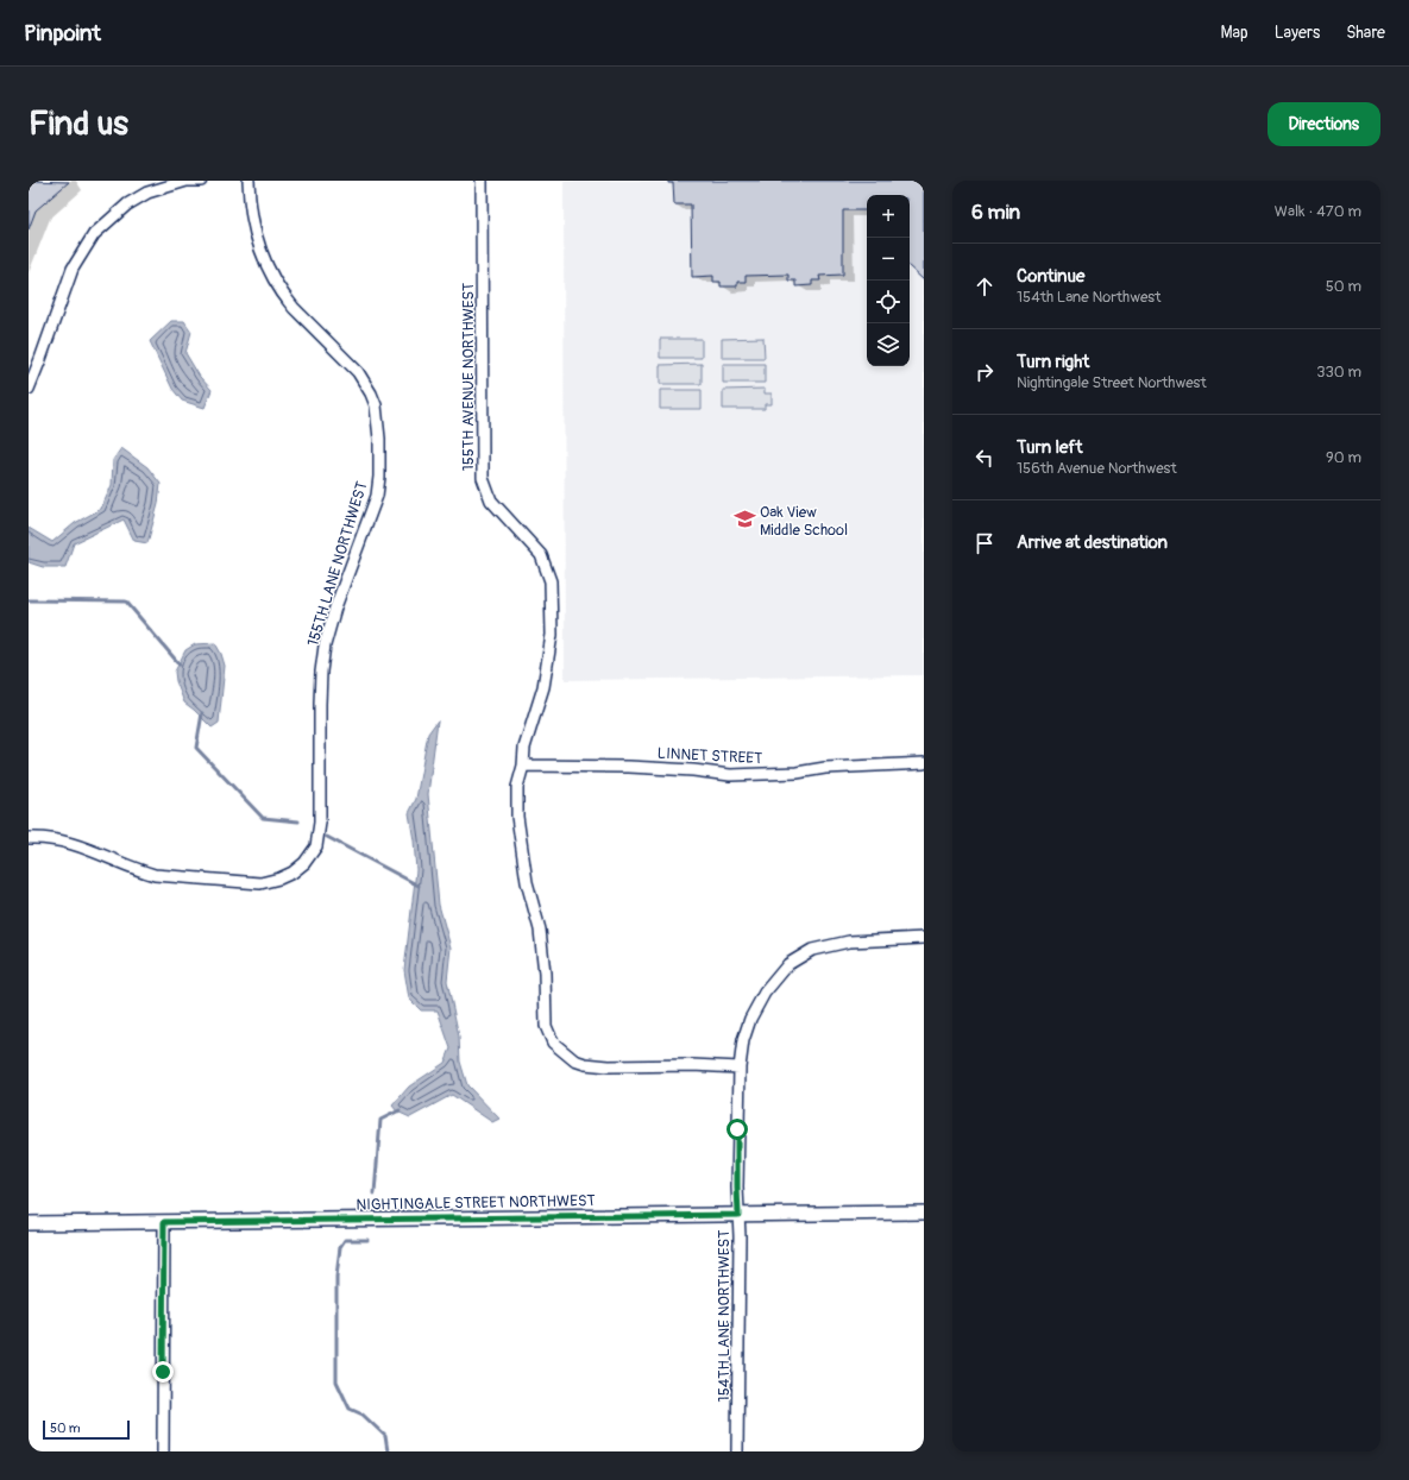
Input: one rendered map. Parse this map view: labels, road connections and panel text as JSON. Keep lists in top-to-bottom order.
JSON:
{
  "streets": {
    "street": [
      "155TH AVENUE NORTHWEST",
      "155TH LANE NORTHWEST",
      "LINNET STREET",
      "NIGHTINGALE STREET NORTHWEST",
      "154TH LANE NORTHWEST"
    ]
  },
  "crossings": [
    ["155TH AVENUE NORTHWEST", "LINNET STREET"],
    ["155TH AVENUE NORTHWEST", "154TH LANE NORTHWEST"],
    ["NIGHTINGALE STREET NORTHWEST", "154TH LANE NORTHWEST"]
  ],
  "places": {
    "school or university": ["Oak View Middle School"]
  },
  "scale_bar": "50 m",
  "page": {
    "header": "Pinpoint",
    "nav": ["Map", "Layers", "Share"],
    "buttons": "Directions",
    "title": "Find us",
    "heading": ["6 min", "Walk · 470 m"],
    "map_buttons": ["+", "−"],
    "list": [
      ["Continue", "154th Lane Northwest", "50 m"],
      ["Turn right", "Nightingale Street Northwest", "330 m"],
      ["Turn left", "156th Avenue Northwest", "90 m"],
      "Arrive at destination"
    ],
    "scale": "50 m"
  }
}
